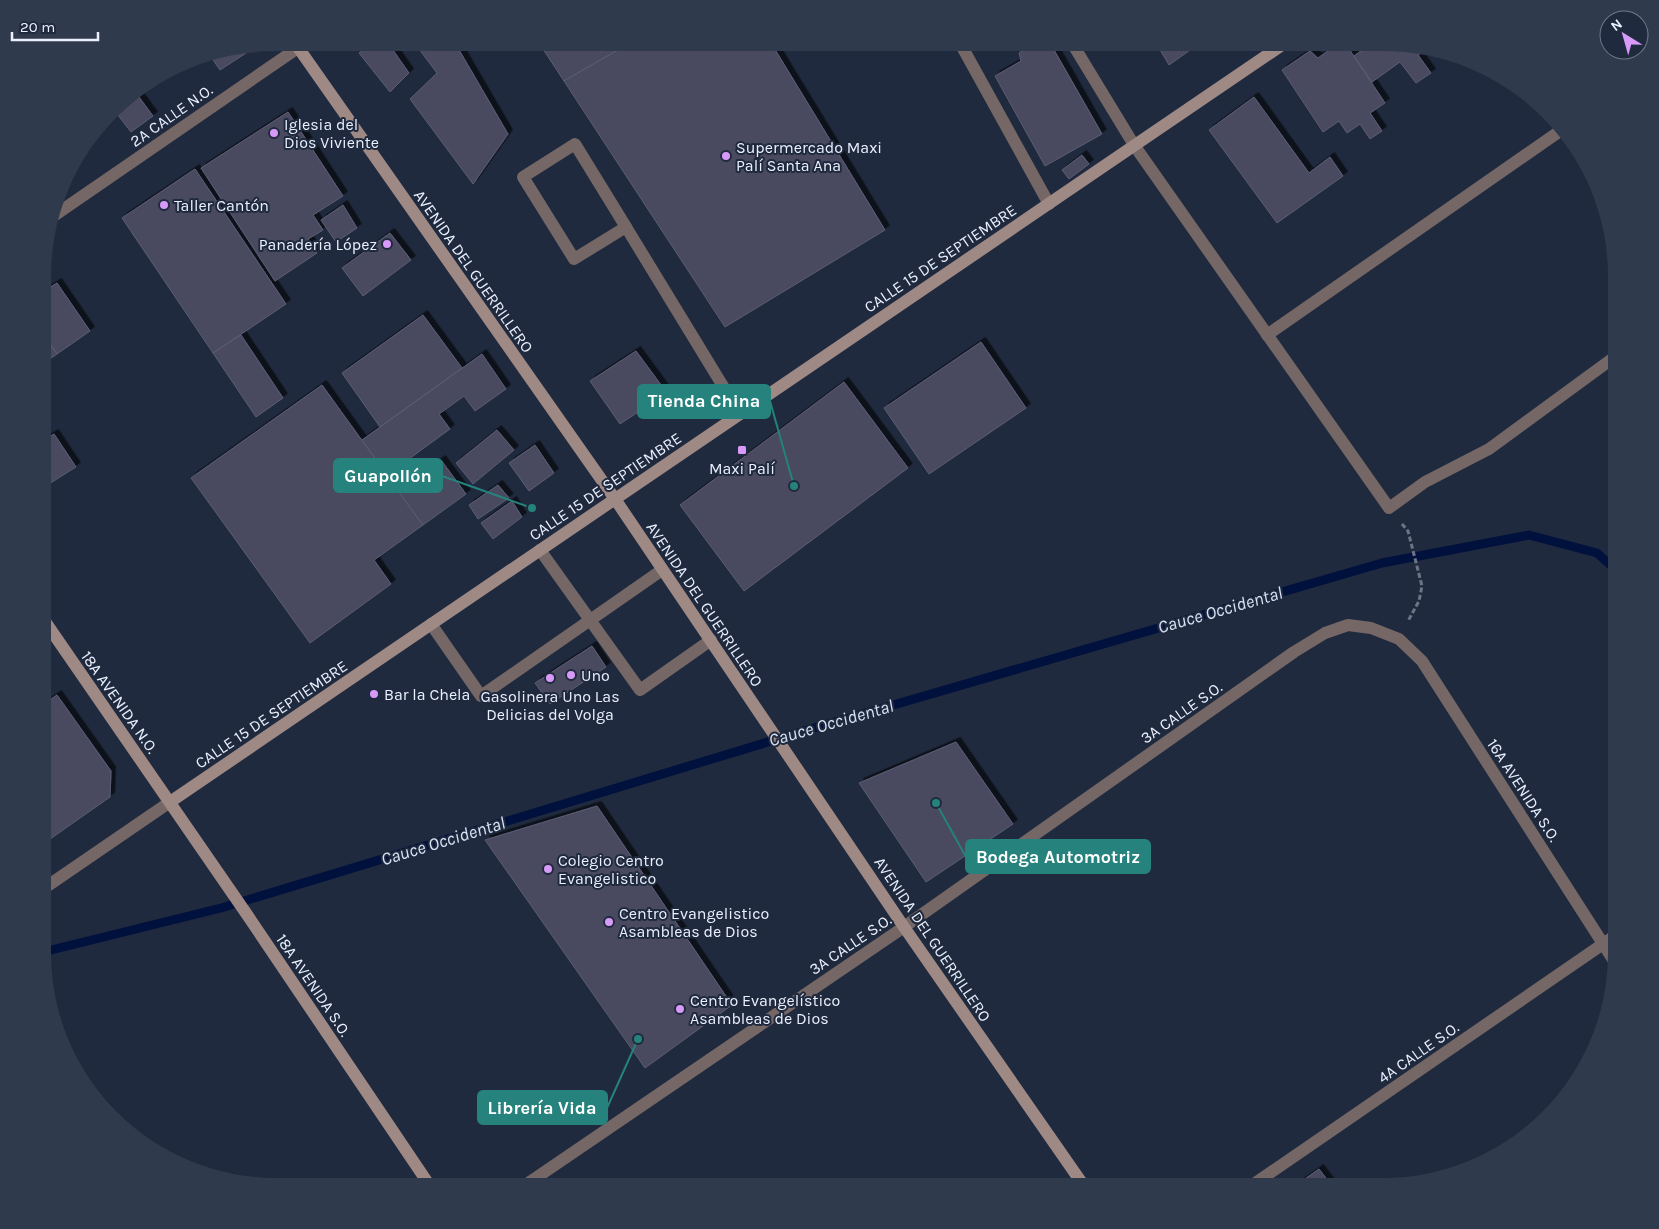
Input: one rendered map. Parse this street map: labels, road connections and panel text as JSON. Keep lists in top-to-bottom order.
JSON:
{
  "streets": {
    "street": [
      "2A CALLE N.O.",
      "CALLE 15 DE SEPTIEMBRE",
      "AVENIDA DEL GUERRILLERO",
      "18A AVENIDA N.O.",
      "3A CALLE S.O.",
      "16A AVENIDA S.O.",
      "18A AVENIDA S.O.",
      "4A CALLE S.O."
    ]
  },
  "crossings": [
    ["CALLE 15 DE SEPTIEMBRE", "AVENIDA DEL GUERRILLERO"],
    ["CALLE 15 DE SEPTIEMBRE", "18A AVENIDA N.O."],
    ["CALLE 15 DE SEPTIEMBRE", "18A AVENIDA S.O."],
    ["AVENIDA DEL GUERRILLERO", "3A CALLE S.O."],
    ["18A AVENIDA N.O.", "18A AVENIDA S.O."],
    ["3A CALLE S.O.", "16A AVENIDA S.O."],
    ["16A AVENIDA S.O.", "4A CALLE S.O."]
  ],
  "water": ["Cauce Occidental"],
  "places": {
    "other": [
      "Iglesia del Dios Viviente",
      "Supermercado Maxi Palí Santa Ana",
      "Taller Cantón",
      "Panadería López",
      "Tienda China",
      "Guapollón",
      "Uno",
      "Gasolinera Uno Las Delicias del Volga",
      "Bar la Chela",
      "Bodega Automotriz",
      "Colegio Centro Evangelistico",
      "Centro Evangelistico Asambleas de Dios",
      "Centro Evangelístico Asambleas de Dios",
      "Librería Vida"
    ],
    "transit": ["Maxi Palí"]
  },
  "scale_bar": "20 m",
  "north": "top left"
}
